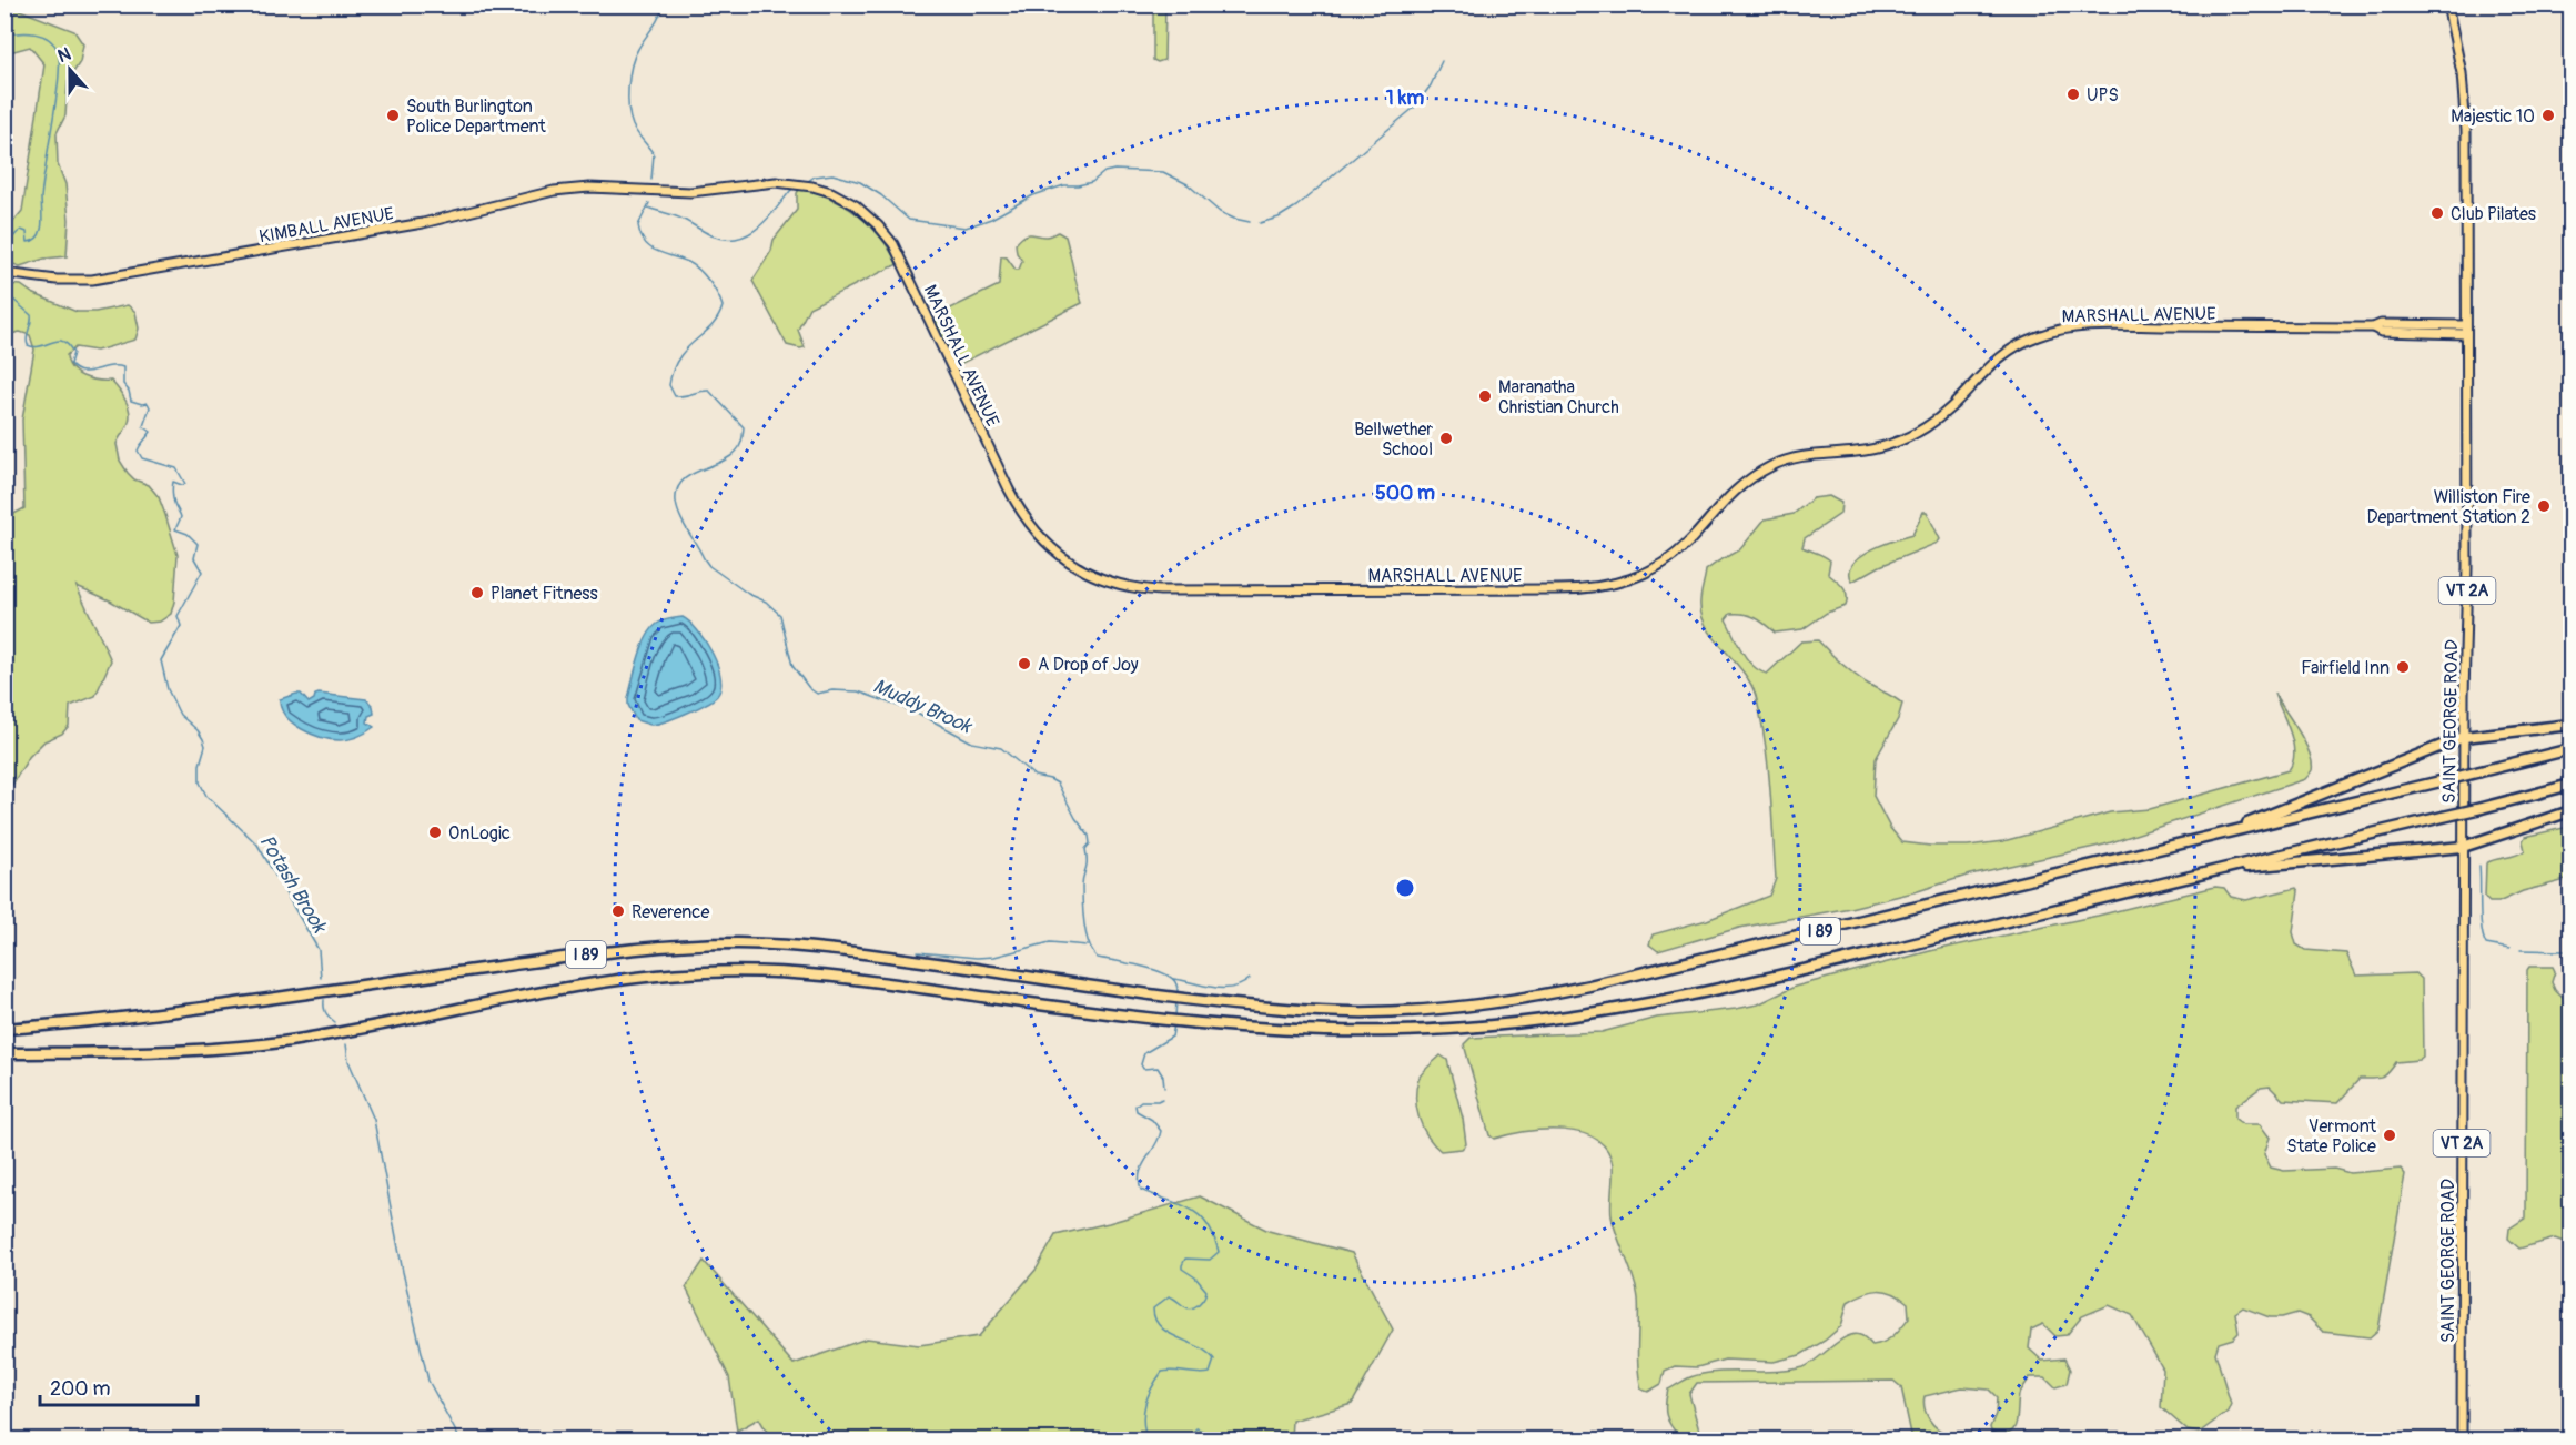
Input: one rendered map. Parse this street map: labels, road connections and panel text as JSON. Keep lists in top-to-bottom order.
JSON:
{
  "streets": {
    "highway": ["I 89"],
    "main road": [
      "KIMBALL AVENUE",
      "MARSHALL AVENUE",
      "VT 2A",
      "SAINT GEORGE ROAD"
    ]
  },
  "crossings": [
    ["KIMBALL AVENUE", "MARSHALL AVENUE"],
    ["MARSHALL AVENUE", "SAINT GEORGE ROAD"]
  ],
  "water": ["Muddy Brook", "Potash Brook"],
  "places": [
    "UPS",
    "South Burlington Police Department",
    "Majestic 10",
    "Club Pilates",
    "Maranatha Christian Church",
    "Bellwether School",
    "Williston Fire Department Station 2",
    "Planet Fitness",
    "A Drop of Joy",
    "Fairfield Inn",
    "OnLogic",
    "Reverence",
    "Vermont State Police"
  ],
  "scale_bar": "200 m",
  "north": "top",
  "rings": ["1 km", "500 m"]
}
